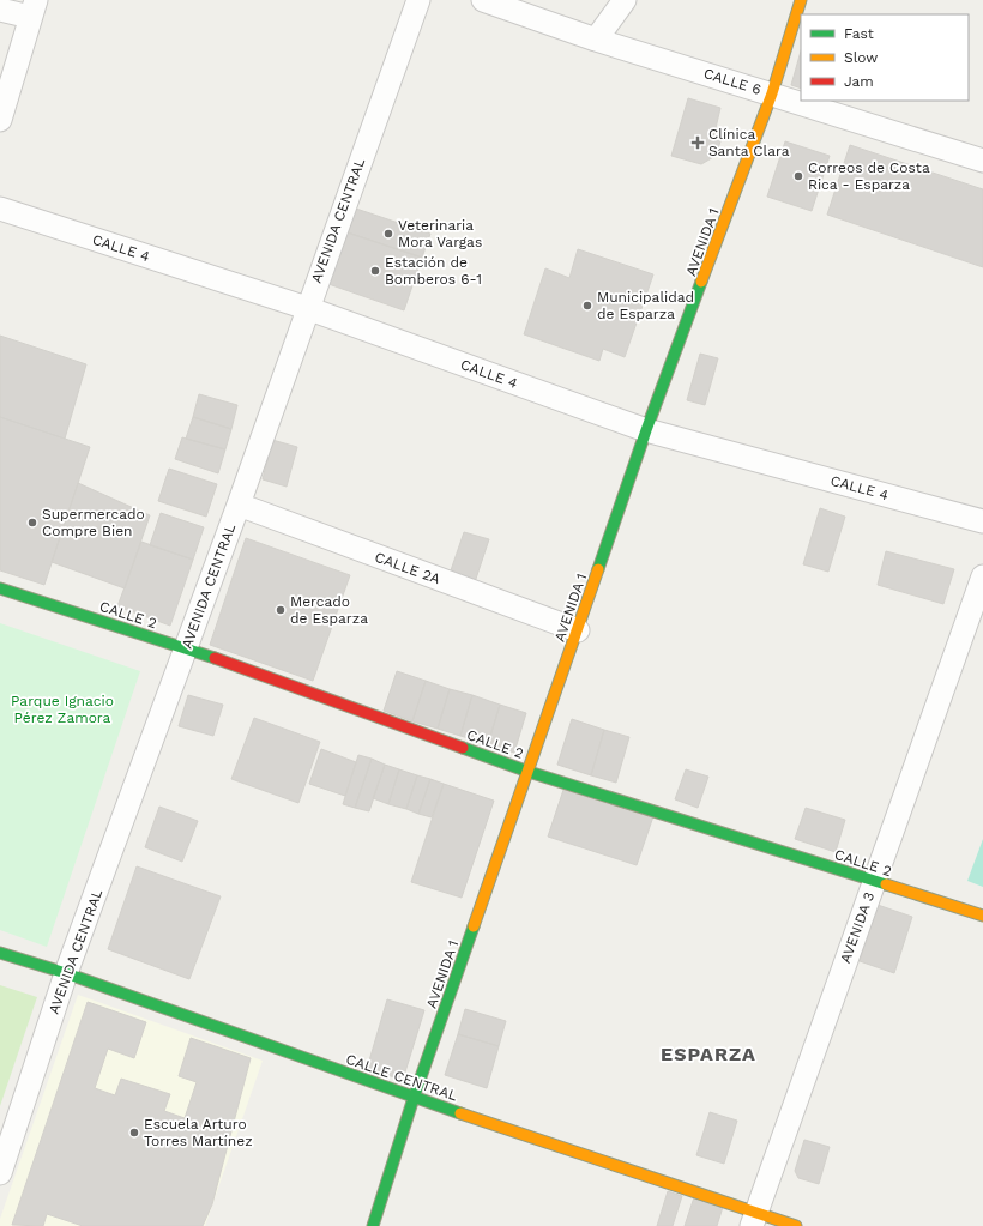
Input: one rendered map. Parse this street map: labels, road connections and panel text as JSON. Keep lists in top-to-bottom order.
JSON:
{
  "streets": {
    "street": [
      "CALLE 6",
      "AVENIDA CENTRAL",
      "AVENIDA 1",
      "CALLE 4",
      "CALLE 2A",
      "CALLE 2",
      "AVENIDA 3",
      "CALLE CENTRAL"
    ]
  },
  "crossings": [
    ["CALLE 6", "AVENIDA 1"],
    ["AVENIDA CENTRAL", "CALLE 4"],
    ["AVENIDA CENTRAL", "CALLE 2A"],
    ["AVENIDA CENTRAL", "CALLE 2"],
    ["AVENIDA CENTRAL", "CALLE CENTRAL"],
    ["AVENIDA 1", "CALLE 4"],
    ["AVENIDA 1", "CALLE 2A"],
    ["AVENIDA 1", "CALLE 2"],
    ["AVENIDA 1", "CALLE CENTRAL"],
    ["CALLE 2", "AVENIDA 3"],
    ["AVENIDA 3", "CALLE CENTRAL"]
  ],
  "districts": ["ESPARZA"],
  "parks": ["Parque Ignacio Pérez Zamora"],
  "places": {
    "health": ["Clínica Santa Clara"],
    "other": [
      "Correos de Costa Rica - Esparza",
      "Veterinaria Mora Vargas",
      "Estación de Bomberos 6-1",
      "Municipalidad de Esparza",
      "Supermercado Compre Bien",
      "Mercado de Esparza",
      "Escuela Arturo Torres Martínez"
    ]
  },
  "legend": ["Fast", "Slow", "Jam"]
}
